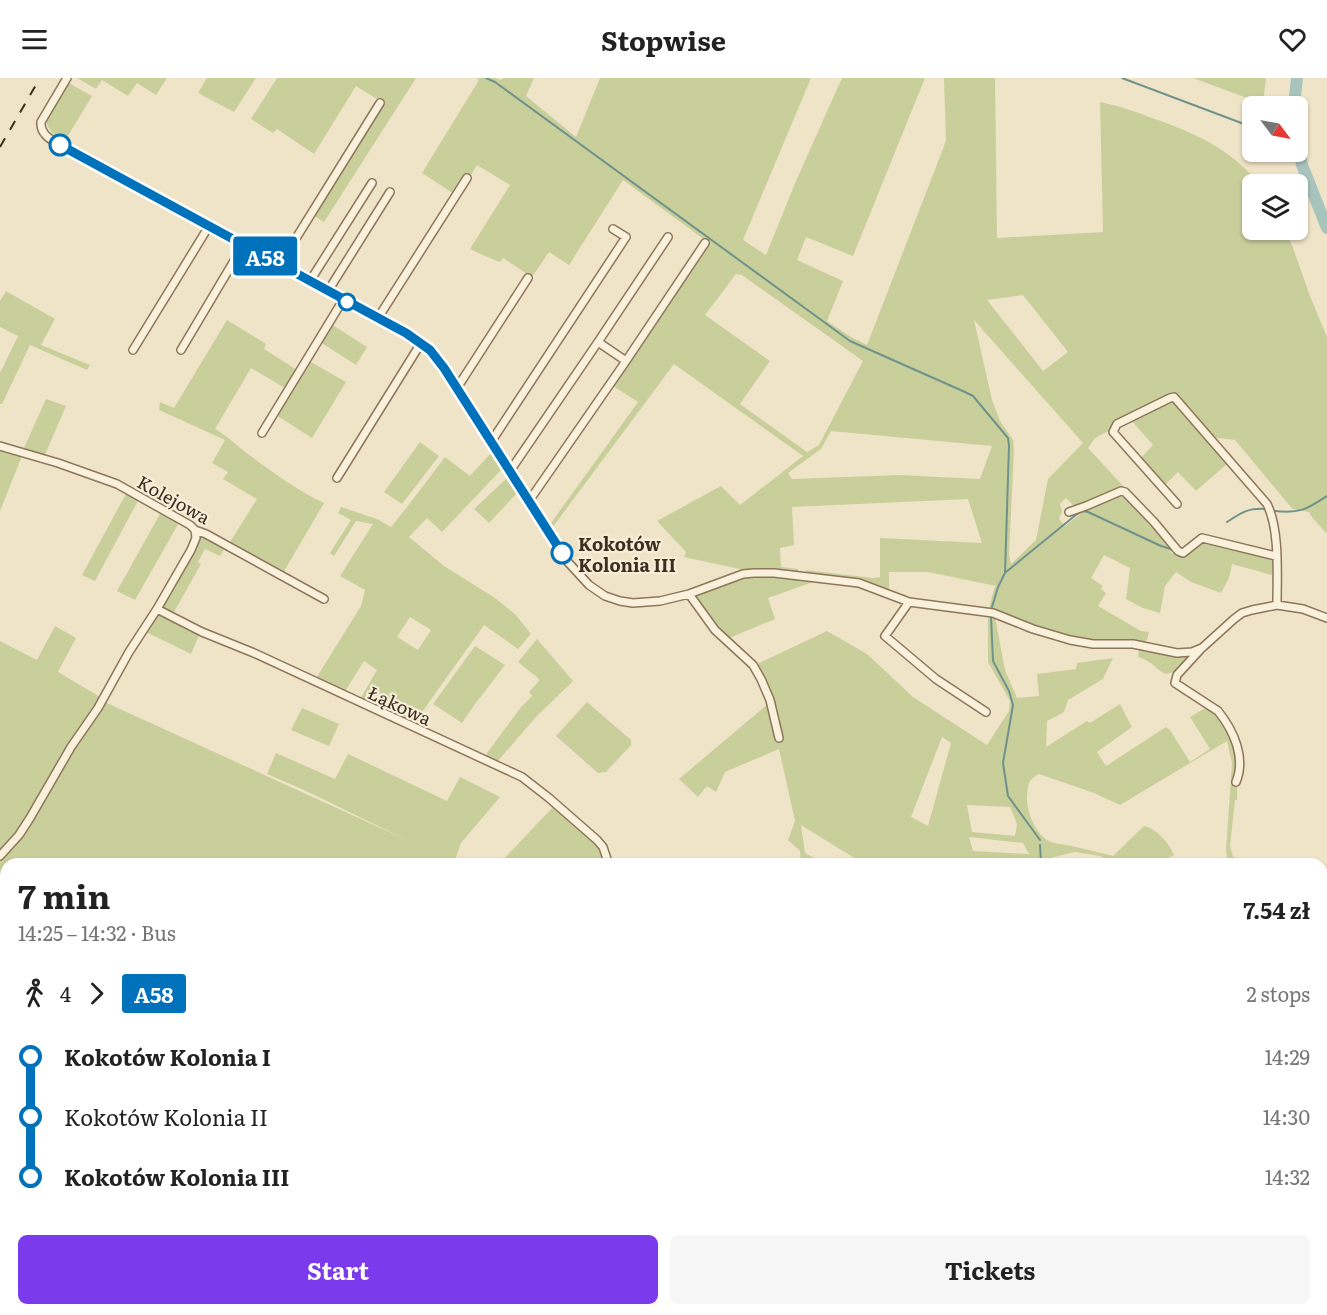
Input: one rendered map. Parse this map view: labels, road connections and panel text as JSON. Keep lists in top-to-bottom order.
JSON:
{
  "streets": {
    "street": ["Kolejowa", "Łąkowa"]
  },
  "places": ["Kokotów Kolonia III"],
  "lines": ["bus line A58"],
  "north": "bottom right",
  "page": {
    "header": "Stopwise",
    "on_map": "A58",
    "heading": ["7 min", "14:25 – 14:32 · Bus", "7.54 zł"],
    "legs": ["4", "A58", "2 stops"],
    "list": [
      {
        "name": "Kokotów Kolonia I",
        "value": "14:29"
      },
      {
        "name": "Kokotów Kolonia II",
        "value": "14:30"
      },
      {
        "name": "Kokotów Kolonia III",
        "value": "14:32"
      }
    ],
    "buttons": ["Start", "Tickets"]
  }
}
